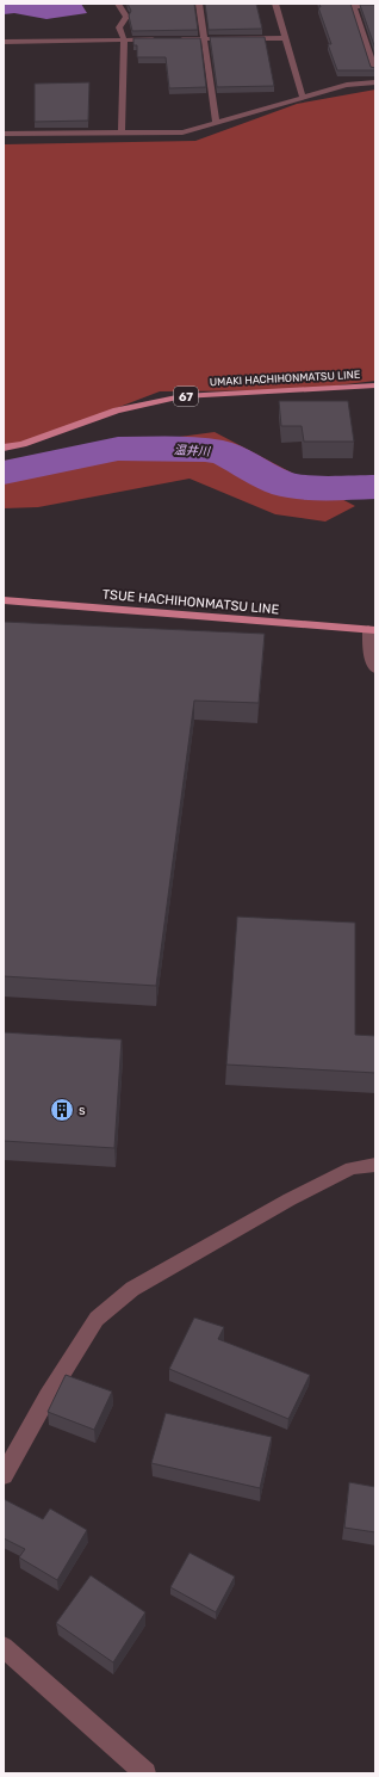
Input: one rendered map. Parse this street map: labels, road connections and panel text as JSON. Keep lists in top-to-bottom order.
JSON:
{
  "streets": {
    "main road": ["UMAKI HACHIHONMATSU LINE", "67", "TSUE HACHIHONMATSU LINE"]
  },
  "water": ["温井川"],
  "places": {
    "building": ["s"]
  }
}
